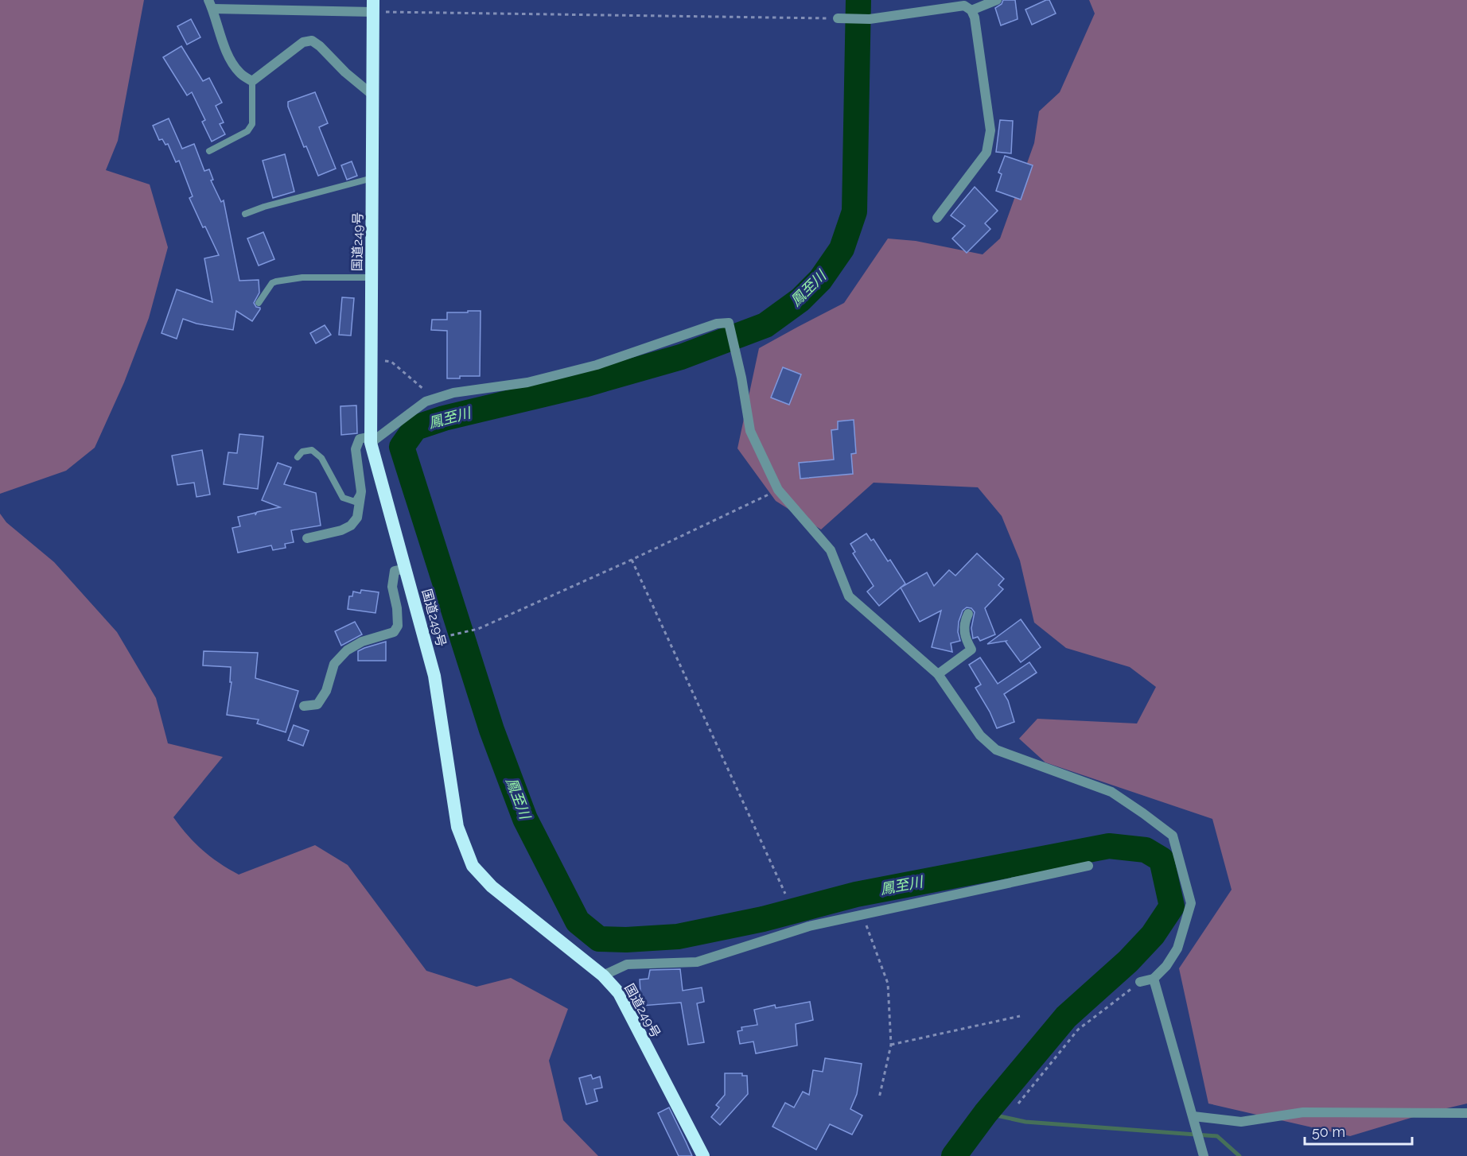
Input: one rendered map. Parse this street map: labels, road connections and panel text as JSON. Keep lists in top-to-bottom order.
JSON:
{
  "streets": {
    "highway": ["国道249号"]
  },
  "water": ["鳳至川"],
  "scale_bar": "50 m"
}
